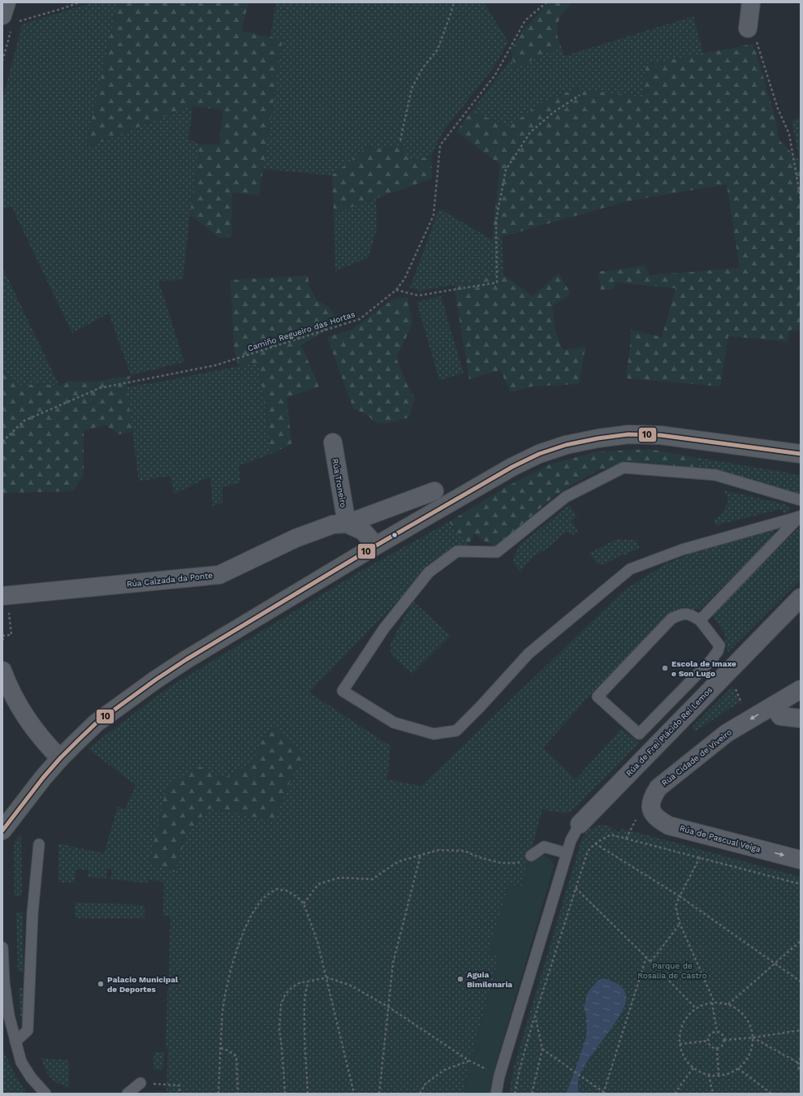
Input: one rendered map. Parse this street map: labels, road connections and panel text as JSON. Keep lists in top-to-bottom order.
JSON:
{
  "streets": {
    "street": [
      "Rúa Troneiro",
      "Rúa Calzada da Ponte",
      "Rúa de Frei Plácido Rei Lemos",
      "Rúa Cidade de Viveiro",
      "Rúa de Pascual Veiga"
    ],
    "path": ["Camiño Regueiro das Hortas"]
  },
  "crossings": [
    ["Rúa Troneiro", "Rúa Calzada da Ponte"],
    ["Rúa Cidade de Viveiro", "Rúa de Pascual Veiga"]
  ],
  "one_way": ["Rúa Cidade de Viveiro", "Rúa de Pascual Veiga"],
  "parks": ["Parque de Rosalía de Castro"],
  "places": ["Escola de Imaxe e Son Lugo", "Aguia Bimilenaria", "Palacio Municipal de Deportes"],
  "lines": ["transit line 10"]
}
